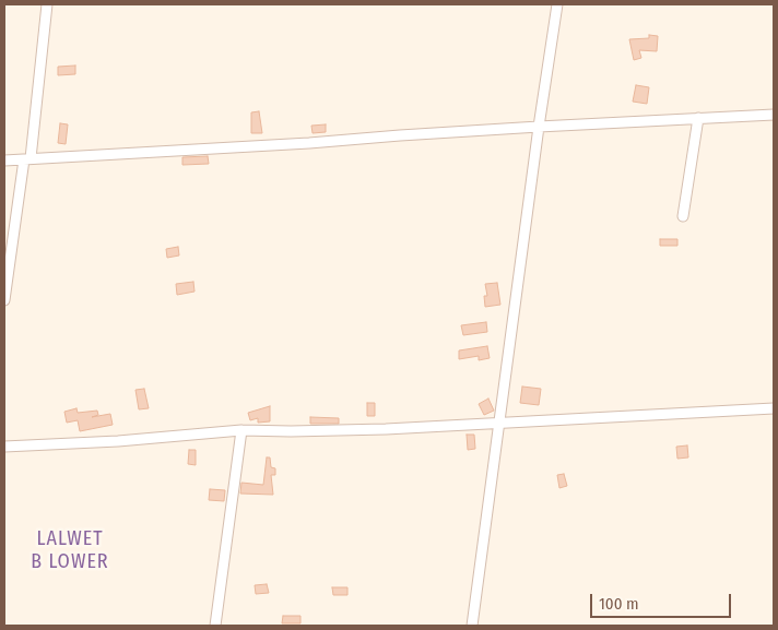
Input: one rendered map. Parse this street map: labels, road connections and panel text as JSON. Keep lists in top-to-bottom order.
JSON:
{
  "districts": ["LALWET B LOWER"],
  "scale_bar": "100 m"
}
